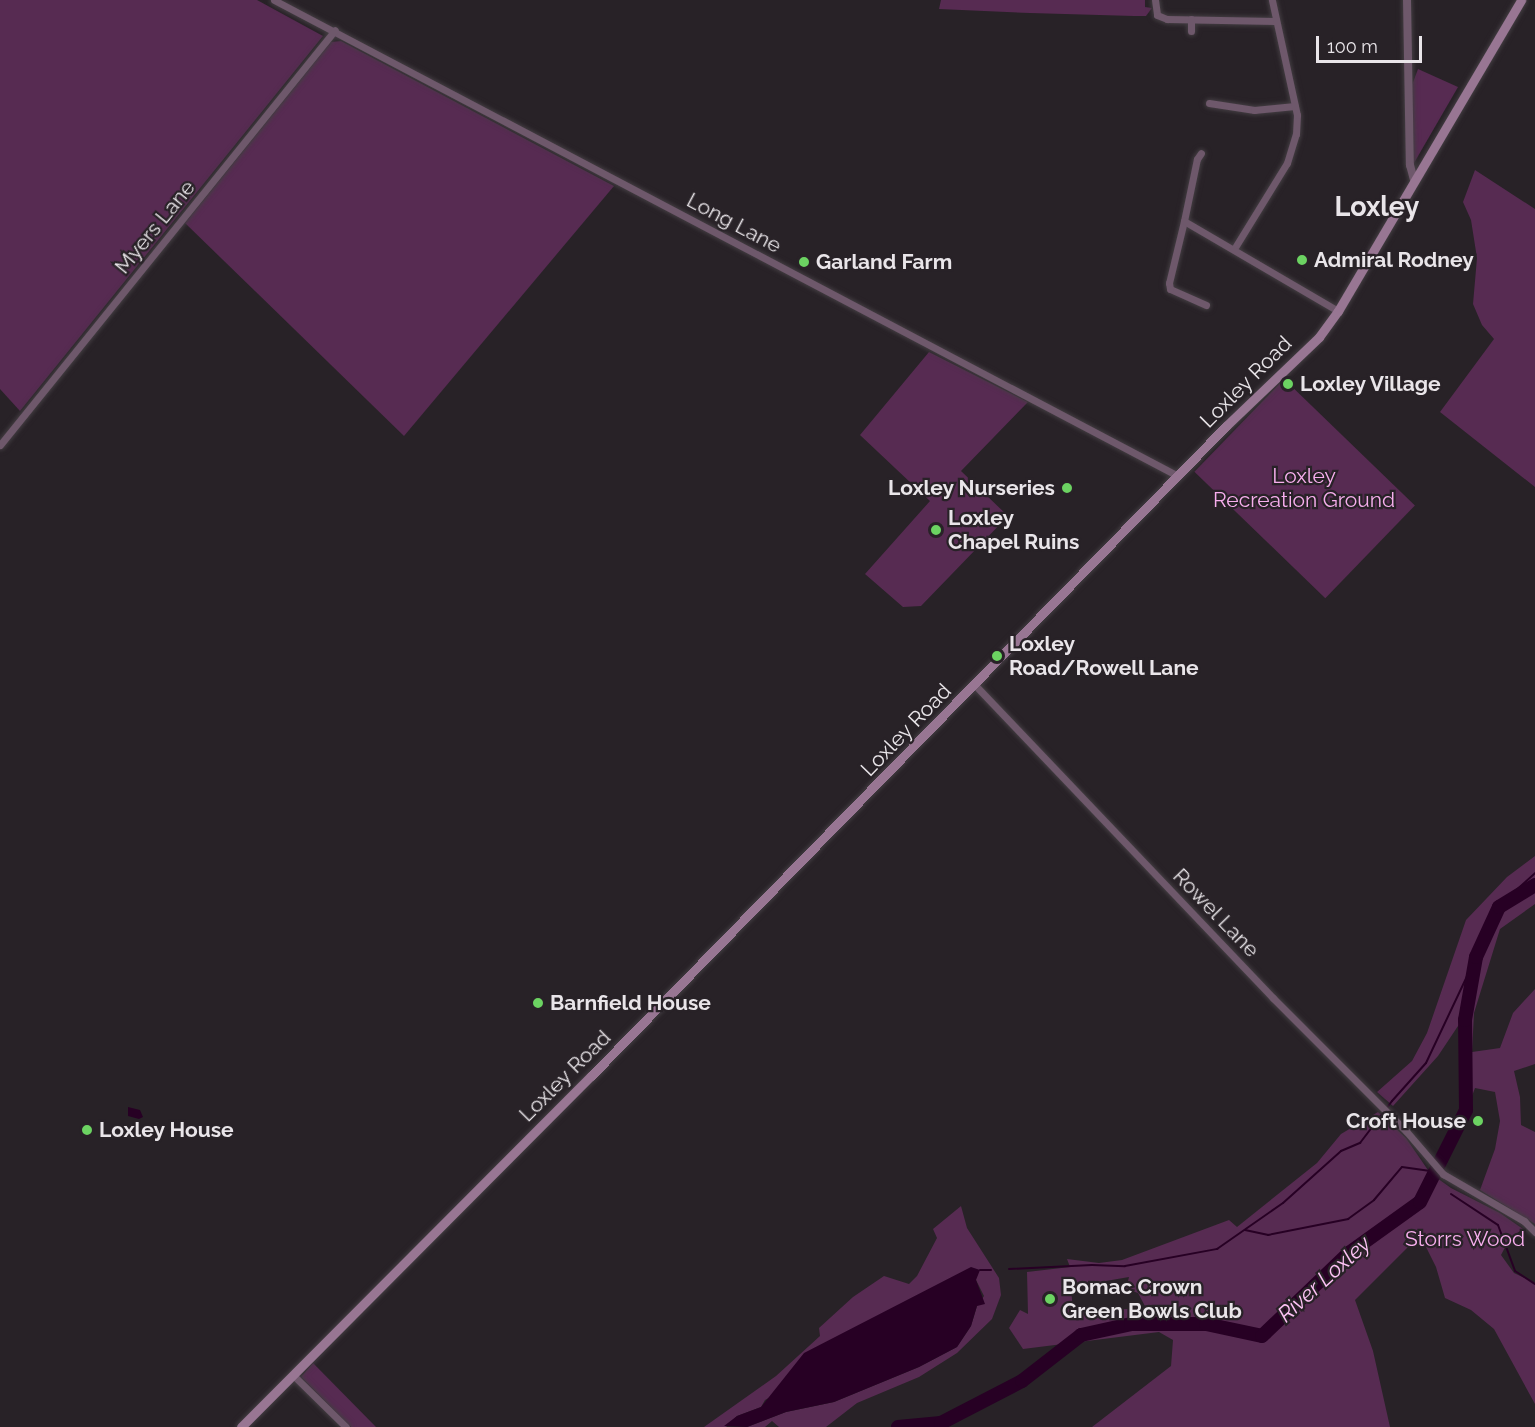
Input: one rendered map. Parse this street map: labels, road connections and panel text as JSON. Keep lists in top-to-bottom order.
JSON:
{
  "streets": {
    "main road": ["Loxley Road"],
    "street": ["Long Lane", "Myers Lane", "Rowel Lane"]
  },
  "crossings": [
    ["Long Lane", "Myers Lane"],
    ["Long Lane", "Loxley Road"],
    ["Loxley Road", "Rowel Lane"]
  ],
  "districts": ["Loxley"],
  "water": ["River Loxley"],
  "parks": ["Loxley Recreation Ground", "Storrs Wood"],
  "places": [
    "Admiral Rodney",
    "Garland Farm",
    "Loxley Village",
    "Loxley Nurseries",
    "Loxley Chapel Ruins",
    "Loxley Road/Rowell Lane",
    "Barnfield House",
    "Croft House",
    "Loxley House",
    "Bomac Crown Green Bowls Club"
  ],
  "scale_bar": "100 m"
}
